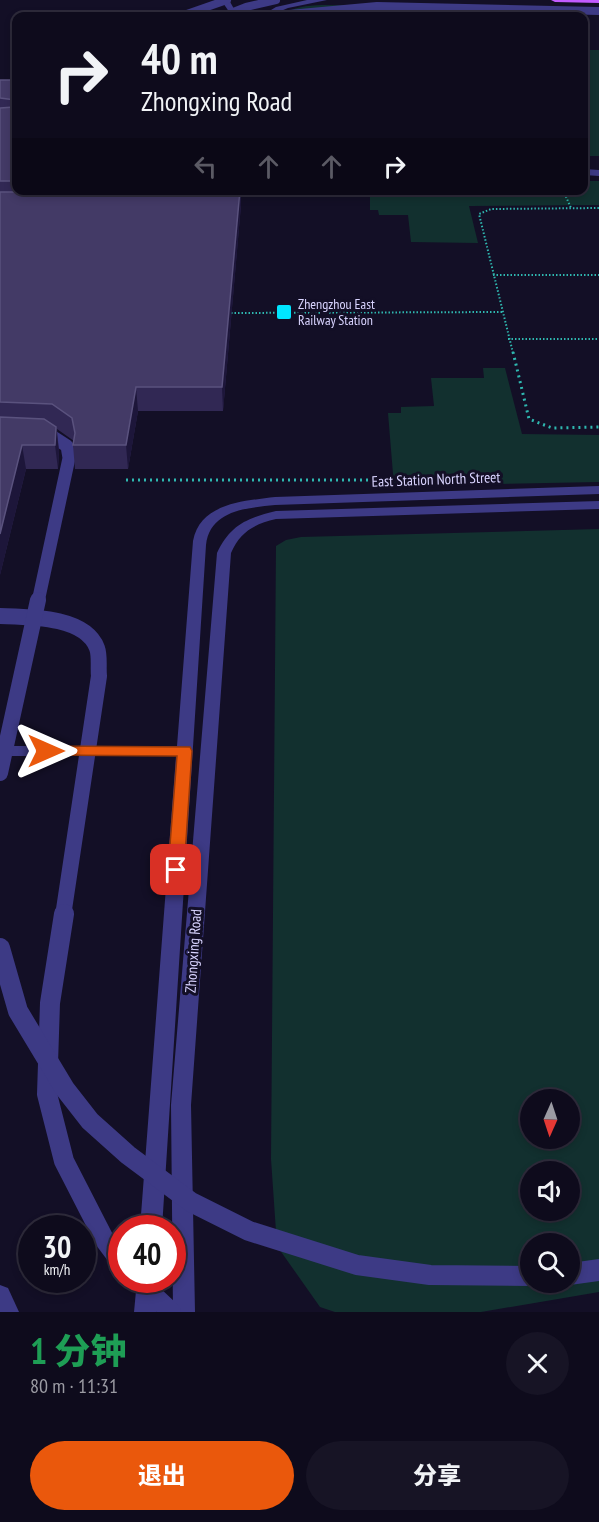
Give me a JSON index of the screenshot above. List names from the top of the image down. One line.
{"streets":{"street":["East Station North Street","Zhongxing Road"]},"crossings":[["East Station North Street","Zhongxing Road"]],"places":{"transit":["Zhengzhou East Railway Station"]},"north":"bottom","page":{"turn":["40 m","Zhongxing Road"],"speed":"30 km/h","limit":"40","heading":["1 分钟","80 m · 11:31"],"buttons":["退出","分享"]}}
